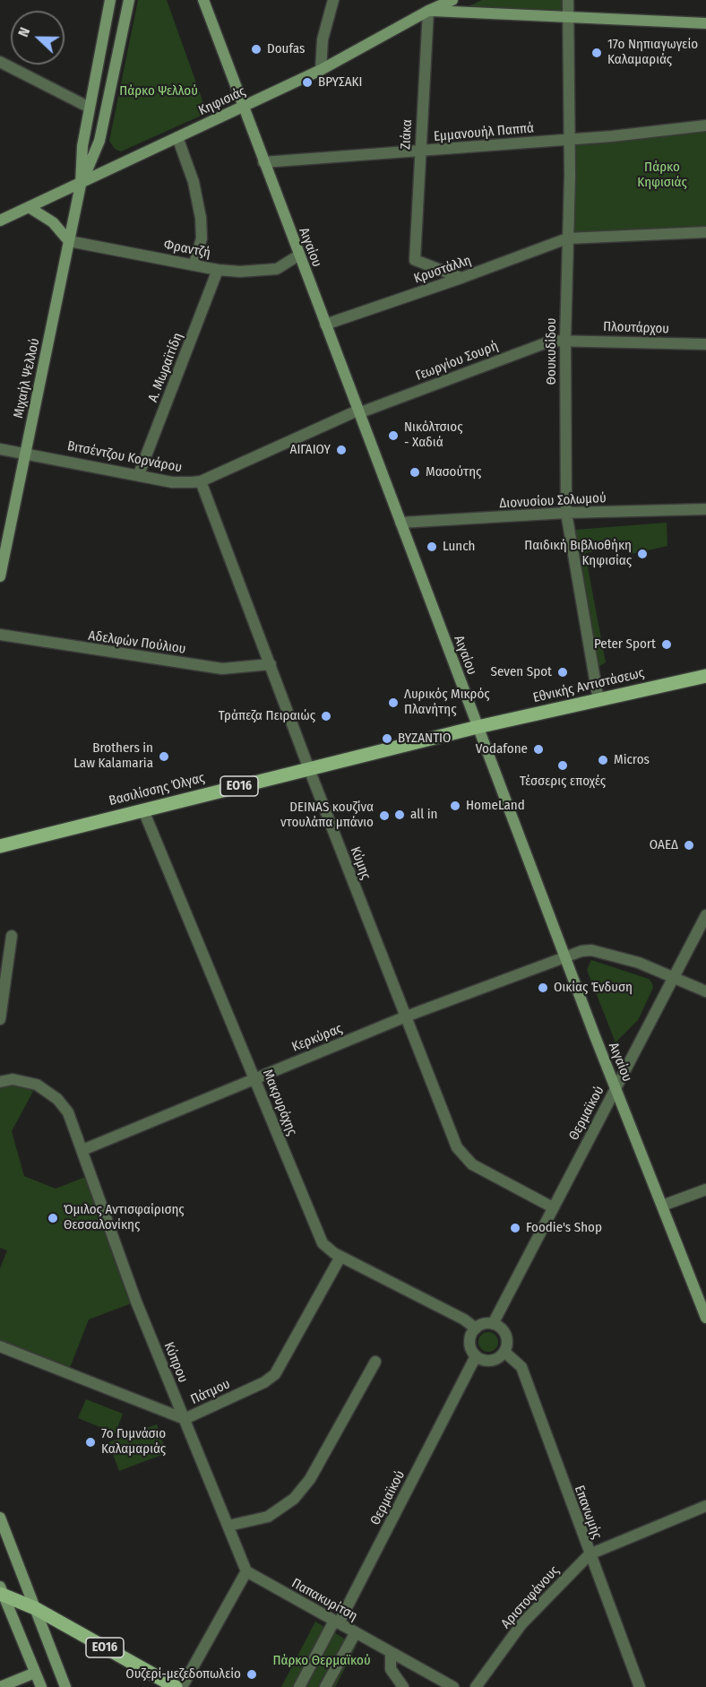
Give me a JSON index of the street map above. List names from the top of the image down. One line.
{"streets":{"main road":["Κηφισιάς","Αιγαίου","Μιχαήλ Ψελλού","Εθνικής Αντιστάσεως","ΕΟ16","Βασιλίσσης Όλγας"],"street":["Εμμανουήλ Παππά","Ζιάκα","Φραντζή","Κρυστάλλη","Πλουτάρχου","Θουκυδίδου","Γεωργίου Σουρή","Α. Μωραϊτίδη","Βιτσέντζου Κορνάρου","Διονυσίου Σολωμού","Αδελφών Πούλιου","Κύμης","Κερκύρας","Μακρυράχης","Θερμαϊκού","Κύπρου","Πάτμου","Επανωμής","Αριστοφάνους","Παπακυρίτση"]},"crossings":[["Κηφισιάς","Ζιάκα"],["Κηφισιάς","Αιγαίου"],["Κηφισιάς","Μιχαήλ Ψελλού"],["Εμμανουήλ Παππά","Ζιάκα"],["Εμμανουήλ Παππά","Αιγαίου"],["Εμμανουήλ Παππά","Θουκυδίδου"],["Ζιάκα","Κρυστάλλη"],["Αιγαίου","Φραντζή"],["Αιγαίου","Κρυστάλλη"],["Αιγαίου","Γεωργίου Σουρή"],["Αιγαίου","Βιτσέντζου Κορνάρου"],["Αιγαίου","Διονυσίου Σολωμού"],["Αιγαίου","Εθνικής Αντιστάσεως"],["Αιγαίου","Βασιλίσσης Όλγας"],["Αιγαίου","Κερκύρας"],["Αιγαίου","Θερμαϊκού"],["Φραντζή","Α. Μωραϊτίδη"],["Φραντζή","Μιχαήλ Ψελλού"],["Κρυστάλλη","Θουκυδίδου"],["Πλουτάρχου","Θουκυδίδου"],["Πλουτάρχου","Γεωργίου Σουρή"],["Θουκυδίδου","Γεωργίου Σουρή"],["Θουκυδίδου","Διονυσίου Σολωμού"],["Θουκυδίδου","Εθνικής Αντιστάσεως"],["Γεωργίου Σουρή","Βιτσέντζου Κορνάρου"],["Α. Μωραϊτίδη","Βιτσέντζου Κορνάρου"],["Μιχαήλ Ψελλού","Βιτσέντζου Κορνάρου"],["Βιτσέντζου Κορνάρου","Κύμης"],["Αδελφών Πούλιου","Κύμης"],["Εθνικής Αντιστάσεως","Βασιλίσσης Όλγας"],["Βασιλίσσης Όλγας","Κύμης"],["Βασιλίσσης Όλγας","Μακρυράχης"],["Κύμης","Κερκύρας"],["Κύμης","Θερμαϊκού"],["Κερκύρας","Μακρυράχης"],["Κερκύρας","Θερμαϊκού"],["Κερκύρας","Κύπρου"],["Μακρυράχης","Θερμαϊκού"],["Μακρυράχης","Πάτμου"],["Μακρυράχης","Επανωμής"],["Θερμαϊκού","Επανωμής"],["Θερμαϊκού","Παπακυρίτση"],["Κύπρου","Πάτμου"],["Κύπρου","Παπακυρίτση"],["Επανωμής","Αριστοφάνους"]],"parks":["Πάρκο Ψελλού","Πάρκο Κηφισιάς","Πάρκο Θερμαϊκού"],"places":["Doufas","17ο Νηπιαγωγείο Καλαμαριάς","ΒΡΥΣΑΚΙ","Νικόλτσιος - Χαδιά","ΑΙΓΑΙΟΥ","Μασούτης","Lunch","Παιδική Βιβλιοθήκη Κηφισίας","Peter Sport","Seven Spot","Λυρικός Μικρός Πλανήτης","Τράπεζα Πειραιώς","ΒΥΖΑΝΤΙΟ","Vodafone","Brothers in Law Kalamaria","Micros","Τέσσερις εποχές","HomeLand","all in","DEINAS κουζίνα ντουλάπα μπάνιο","ΟΑΕΔ","Οικίας Ένδυση","Όμιλος Αντισφαίρισης Θεσσαλονίκης","Foodie's Shop","7ο Γυμνάσιο Καλαμαριάς","Ουζερί-μεζεδοπωλείο"],"north":"left"}
